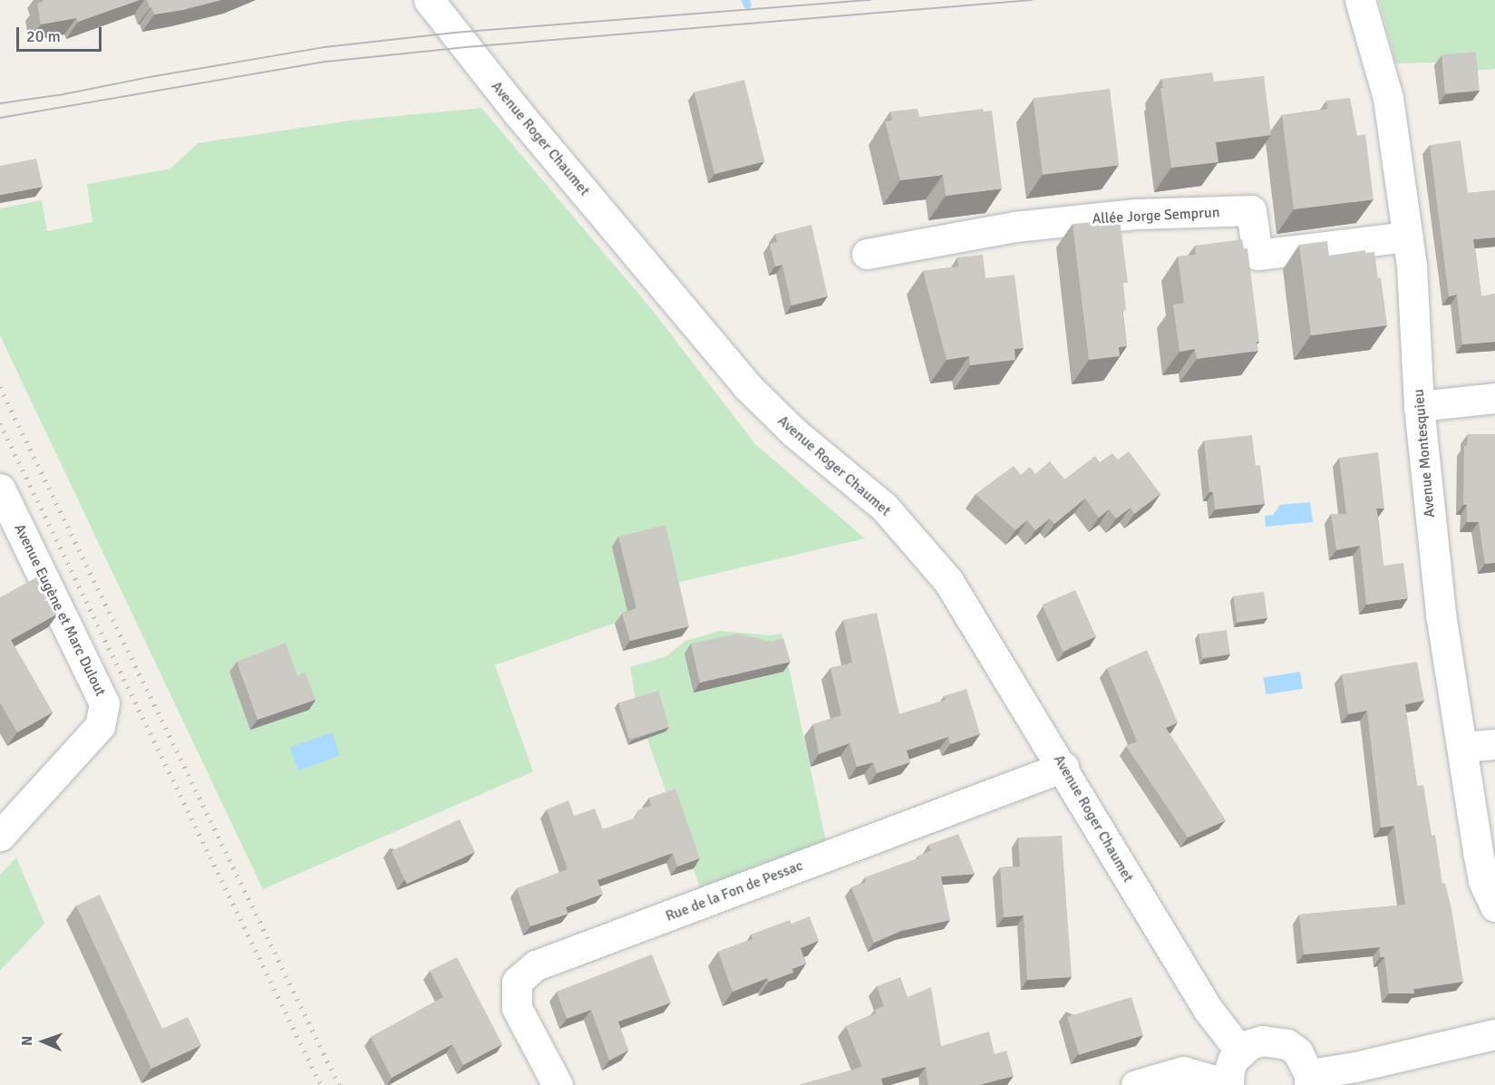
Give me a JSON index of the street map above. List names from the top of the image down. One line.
{"streets":{"street":["Avenue Roger Chaumet","Allée Jorge Semprun","Avenue Montesquieu","Avenue Eugène et Marc Dulout","Rue de la Fon de Pessac"]},"crossings":[["Avenue Roger Chaumet","Rue de la Fon de Pessac"],["Allée Jorge Semprun","Avenue Montesquieu"]],"scale_bar":"20 m","north":"left"}
